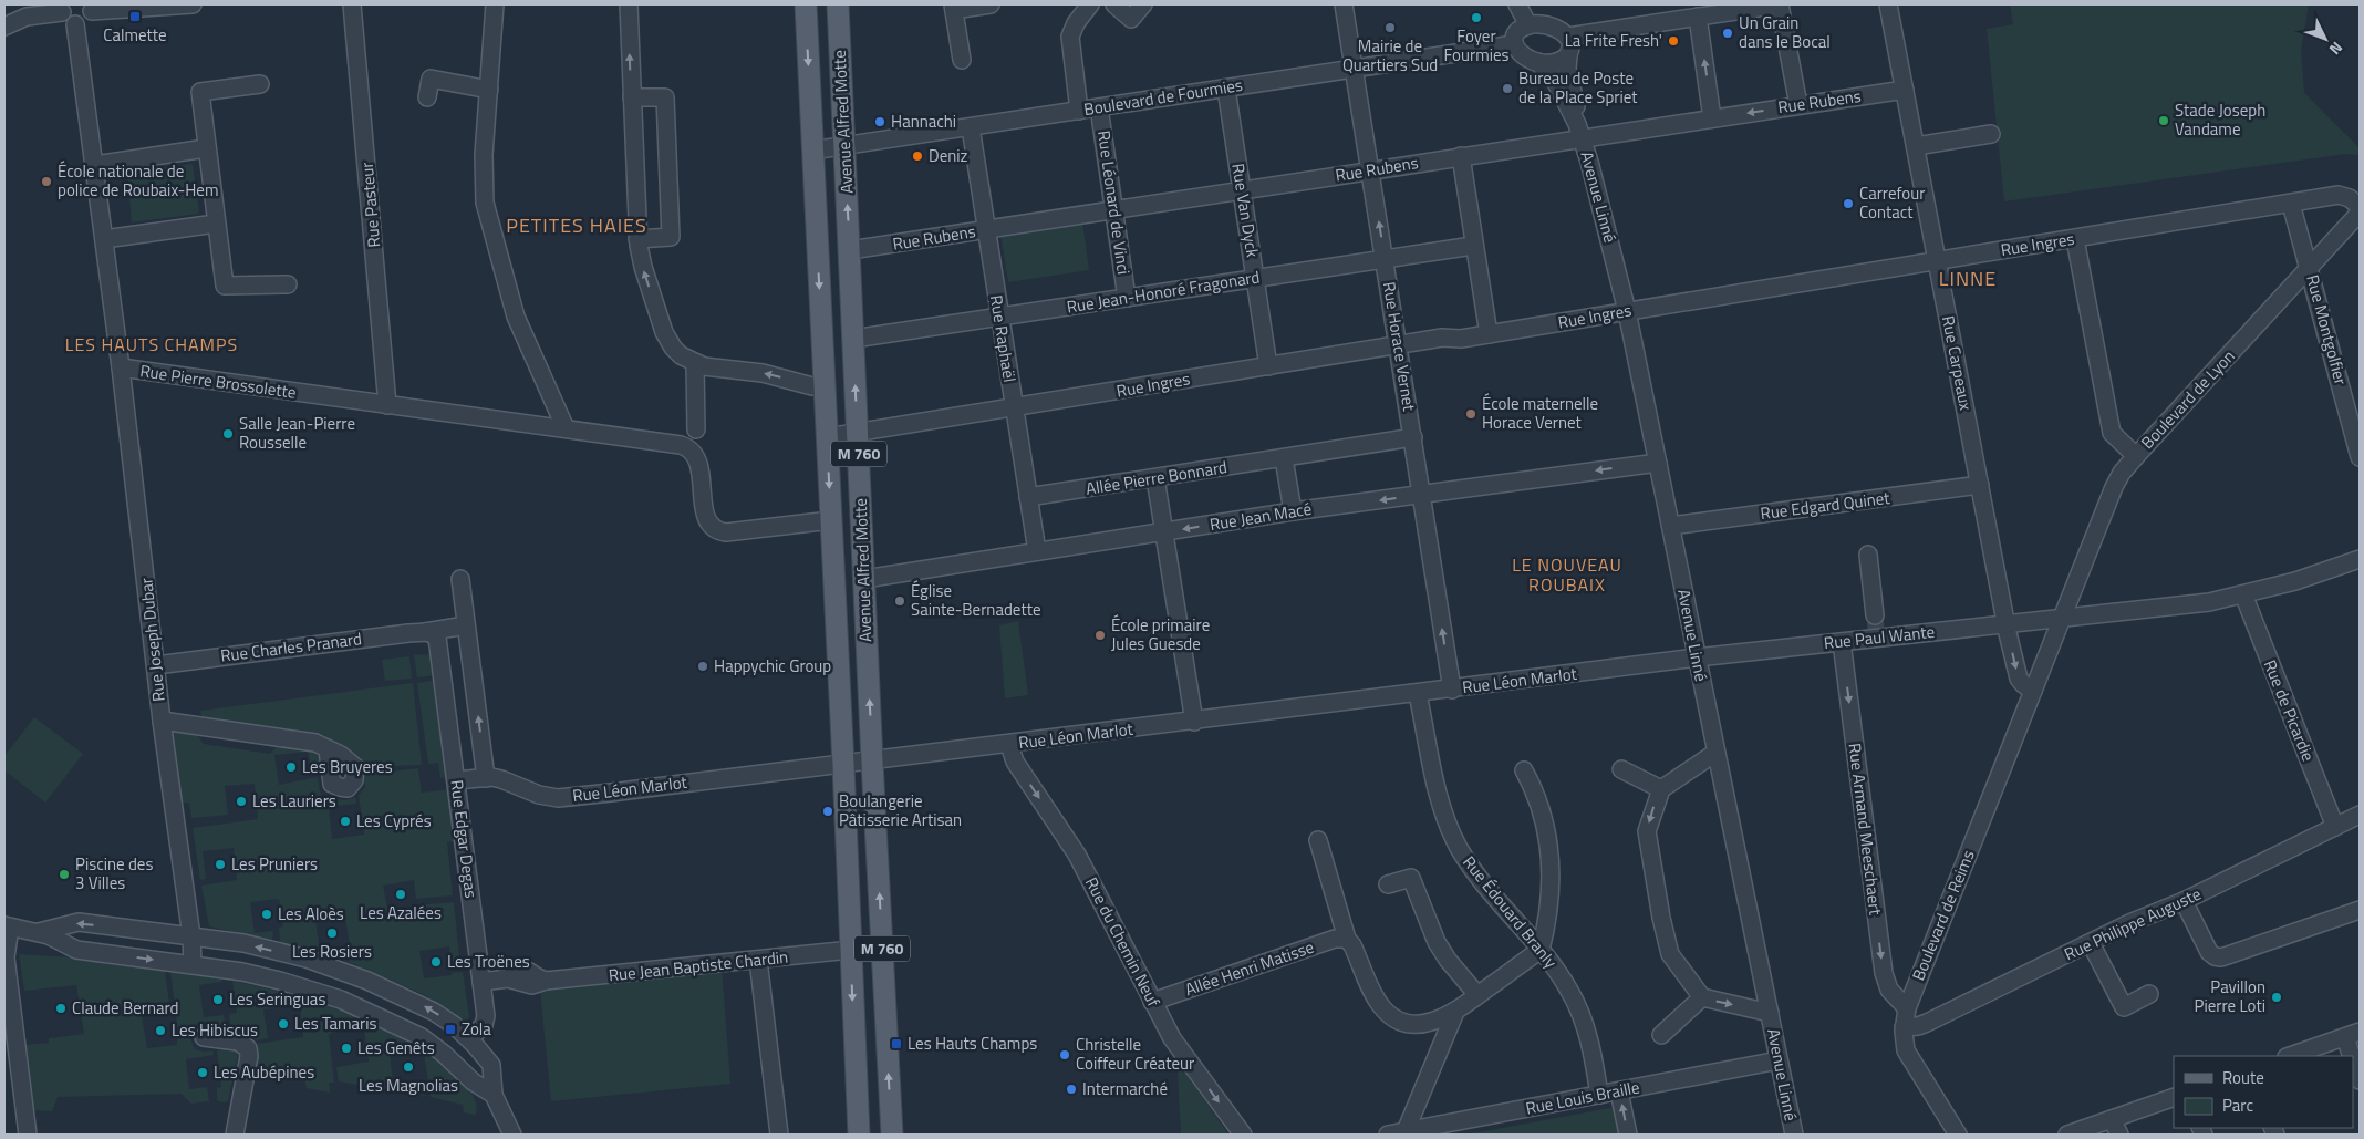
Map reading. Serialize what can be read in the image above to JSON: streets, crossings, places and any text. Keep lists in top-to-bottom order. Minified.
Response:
{"streets":{"main road":["Avenue Alfred Motte","M 760"],"street":["Boulevard de Fourmies","Rue Rubens","Avenue Linné","Rue Léonard de Vinci","Rue Pasteur","Rue Van Dyck","Rue Ingres","Rue Jean-Honoré Fragonard","Rue Montgolfier","Rue Raphaël","Rue Horace Vernet","Rue Carpeaux","Rue Pierre Brossolette","Boulevard de Lyon","Allée Pierre Bonnard","Rue Edgard Quinet","Rue Jean Macé","Rue Paul Wante","Rue Joseph Dubar","Rue Charles Pranard","Rue Léon Marlot","Rue de Picardie","Rue Armand Meeschaert","Rue Edgar Degas","Rue Édouard Branly","Boulevard de Reims","Rue Philippe Auguste","Rue du Chemin Neuf","Rue Jean Baptiste Chardin","Allée Henri Matisse","Rue Louis Braille"]},"crossings":[["Boulevard de Fourmies","Avenue Alfred Motte"],["Boulevard de Fourmies","Avenue Linné"],["Boulevard de Fourmies","Rue Léonard de Vinci"],["Boulevard de Fourmies","Rue Van Dyck"],["Boulevard de Fourmies","Rue Raphaël"],["Boulevard de Fourmies","Rue Horace Vernet"],["Rue Rubens","Avenue Alfred Motte"],["Rue Rubens","Avenue Linné"],["Rue Rubens","Rue Léonard de Vinci"],["Rue Rubens","Rue Van Dyck"],["Rue Rubens","Rue Raphaël"],["Rue Rubens","Rue Horace Vernet"],["Rue Rubens","Rue Carpeaux"],["Avenue Alfred Motte","Rue Ingres"],["Avenue Alfred Motte","Rue Jean-Honoré Fragonard"],["Avenue Alfred Motte","Rue Jean Macé"],["Avenue Alfred Motte","Rue Léon Marlot"],["Avenue Alfred Motte","Rue Jean Baptiste Chardin"],["Avenue Linné","Rue Ingres"],["Avenue Linné","Rue Edgard Quinet"],["Avenue Linné","Rue Jean Macé"],["Avenue Linné","Rue Paul Wante"],["Avenue Linné","Rue Léon Marlot"],["Avenue Linné","Rue Louis Braille"],["Rue Léonard de Vinci","Rue Jean-Honoré Fragonard"],["Rue Pasteur","Rue Pierre Brossolette"],["Rue Van Dyck","Rue Ingres"],["Rue Van Dyck","Rue Jean-Honoré Fragonard"],["Rue Ingres","Rue Montgolfier"],["Rue Ingres","Rue Raphaël"],["Rue Ingres","Rue Horace Vernet"],["Rue Ingres","Rue Carpeaux"],["Rue Jean-Honoré Fragonard","Rue Raphaël"],["Rue Jean-Honoré Fragonard","Rue Horace Vernet"],["Rue Montgolfier","Boulevard de Lyon"],["Rue Raphaël","Allée Pierre Bonnard"],["Rue Raphaël","Rue Jean Macé"],["Rue Horace Vernet","Allée Pierre Bonnard"],["Rue Horace Vernet","Rue Jean Macé"],["Rue Horace Vernet","Rue Léon Marlot"],["Rue Carpeaux","Rue Edgard Quinet"],["Rue Carpeaux","Rue Paul Wante"],["Rue Pierre Brossolette","Rue Joseph Dubar"],["Boulevard de Lyon","Rue Paul Wante"],["Boulevard de Lyon","Boulevard de Reims"],["Rue Paul Wante","Rue Léon Marlot"],["Rue Paul Wante","Rue de Picardie"],["Rue Paul Wante","Rue Armand Meeschaert"],["Rue Paul Wante","Boulevard de Reims"],["Rue Joseph Dubar","Rue Charles Pranard"],["Rue Charles Pranard","Rue Edgar Degas"],["Rue Léon Marlot","Rue Edgar Degas"],["Rue Léon Marlot","Rue Édouard Branly"],["Rue Léon Marlot","Rue du Chemin Neuf"],["Rue de Picardie","Rue Philippe Auguste"],["Rue Armand Meeschaert","Boulevard de Reims"],["Rue Edgar Degas","Rue Jean Baptiste Chardin"],["Rue Édouard Branly","Rue Louis Braille"],["Boulevard de Reims","Rue Philippe Auguste"],["Rue du Chemin Neuf","Allée Henri Matisse"]],"one_way":["Rue Jean Macé","Rue Armand Meeschaert","Rue du Chemin Neuf"],"districts":["PETITES HAIES","LINNE","LES HAUTS CHAMPS","LE NOUVEAU ROUBAIX"],"places":{"transit":["Calmette","Zola","Les Hauts Champs"],"other":["Foyer Fourmies","Mairie de Quartiers Sud","Un Grain dans le Bocal","La Frite Fresh'","Bureau de Poste de la Place Spriet","Stade Joseph Vandame","Hannachi","Deniz","École nationale de police de Roubaix-Hem","Carrefour Contact","École maternelle Horace Vernet","Salle Jean-Pierre Rousselle","Église Sainte-Bernadette","École primaire Jules Guesde","Happychic Group","Les Bruyeres","Les Lauriers","Boulangerie Pâtisserie Artisan","Les Cyprés","Les Pruniers","Piscine des 3 Villes","Les Azalées","Les Aloès","Les Rosiers","Les Troënes","Pavillon Pierre Loti","Les Seringuas","Claude Bernard","Les Tamaris","Les Hibiscus","Les Genêts","Christelle Coiffeur Créateur","Les Magnolias","Les Aubépines","Intermarché"]},"legend":["Route","Parc"],"north":"bottom right"}
